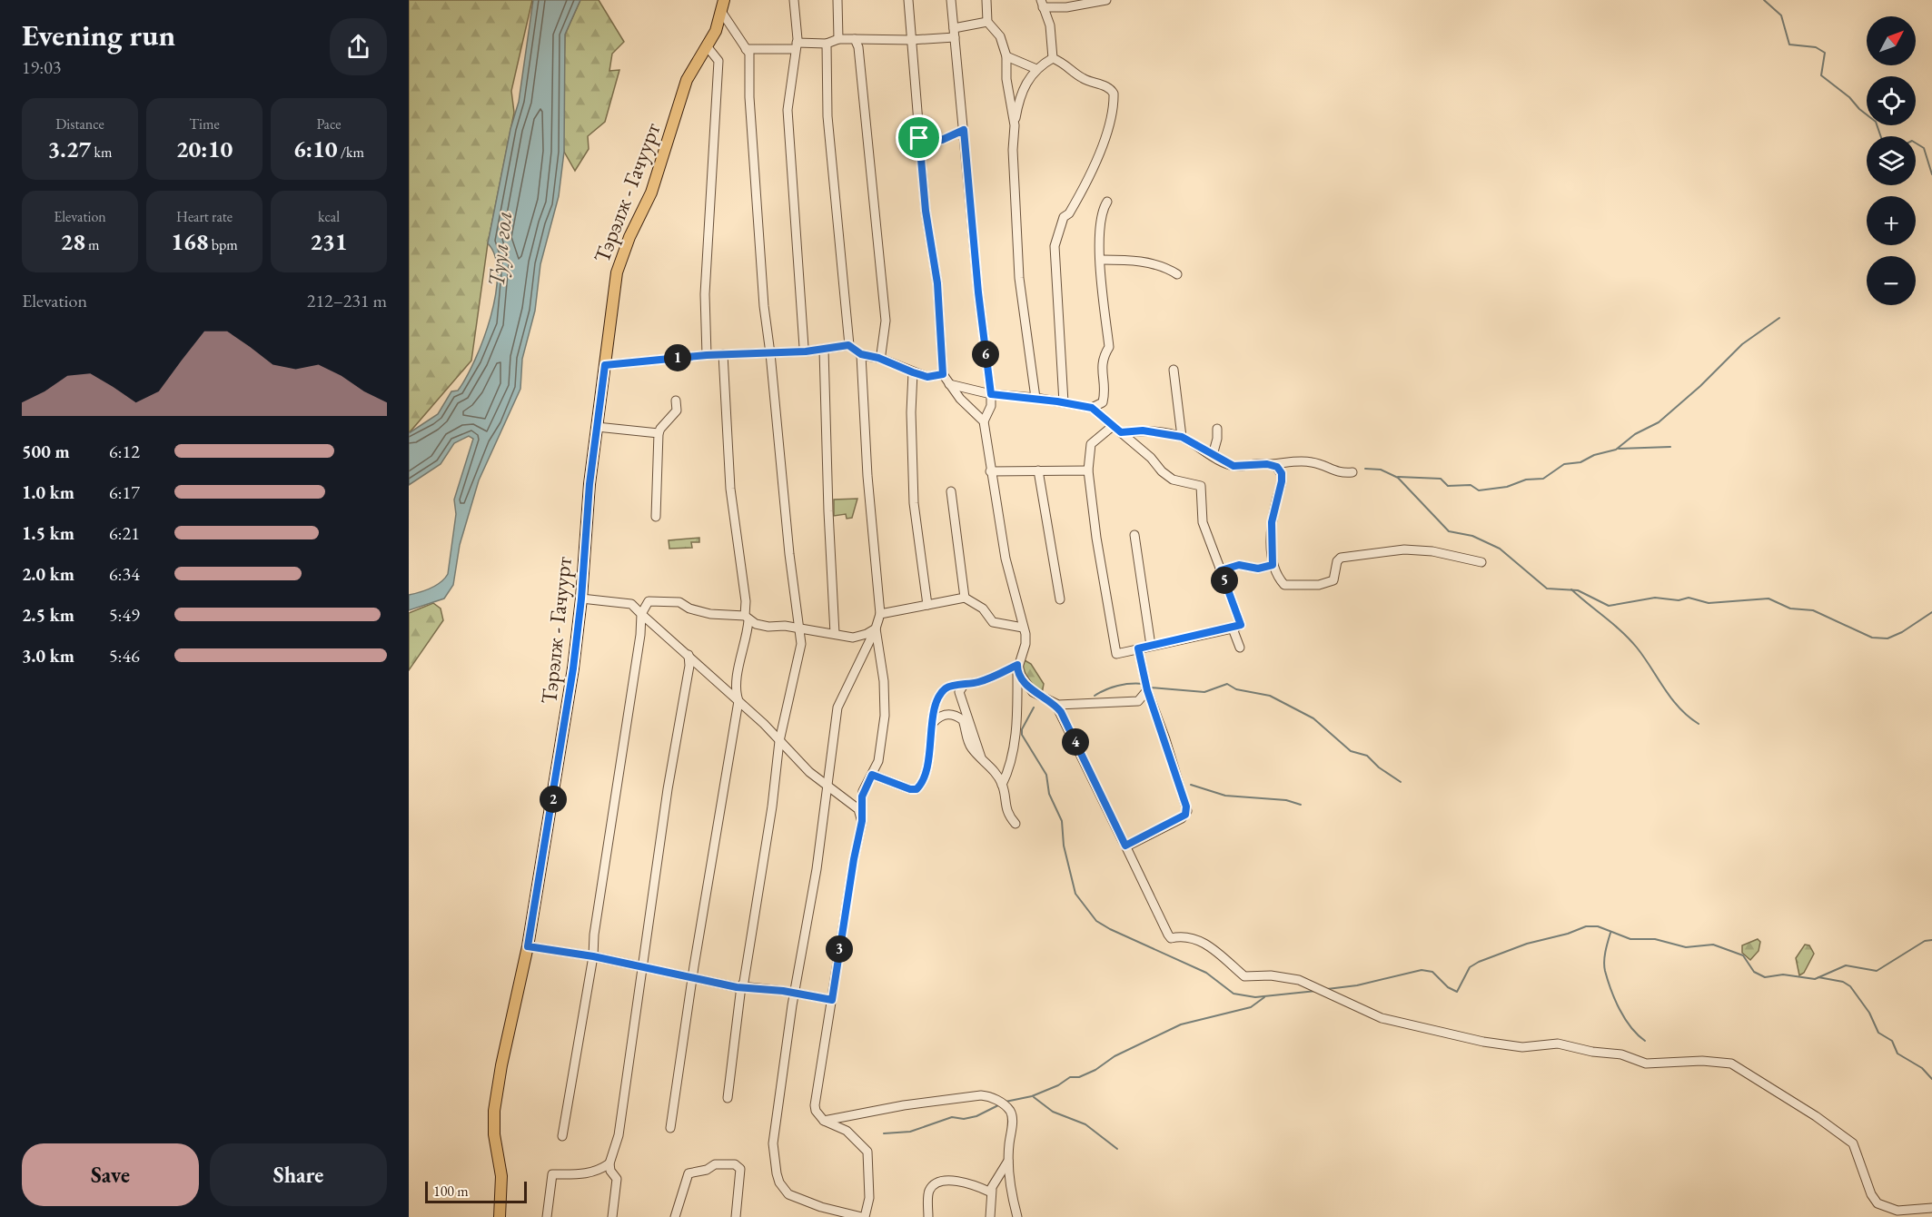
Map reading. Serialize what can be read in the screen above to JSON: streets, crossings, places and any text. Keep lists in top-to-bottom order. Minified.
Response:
{"streets":{"main road":["Тэрэлж - Гачуурт"]},"water":["Туул гол"],"scale_bar":"100 m","north":"top right","page":{"heading":["Evening run","19:03"],"map_buttons":["+","−"],"stats":[["Distance","3.27 km"],["Time","20:10"],["Pace","6:10 /km"],["Elevation","28 m"],["Heart rate","168 bpm"],["kcal","231"]],"chart":["Elevation","212–231 m"],"pins":["6","1","5","4","2","3"],"list":[{"name":"500 m","note":"6:12"},{"name":"1.0 km","note":"6:17"},{"name":"1.5 km","note":"6:21"},{"name":"2.0 km","note":"6:34"},{"name":"2.5 km","note":"5:49"},{"name":"3.0 km","note":"5:46"}],"buttons":["Save","Share"],"scale":"100 m"}}
